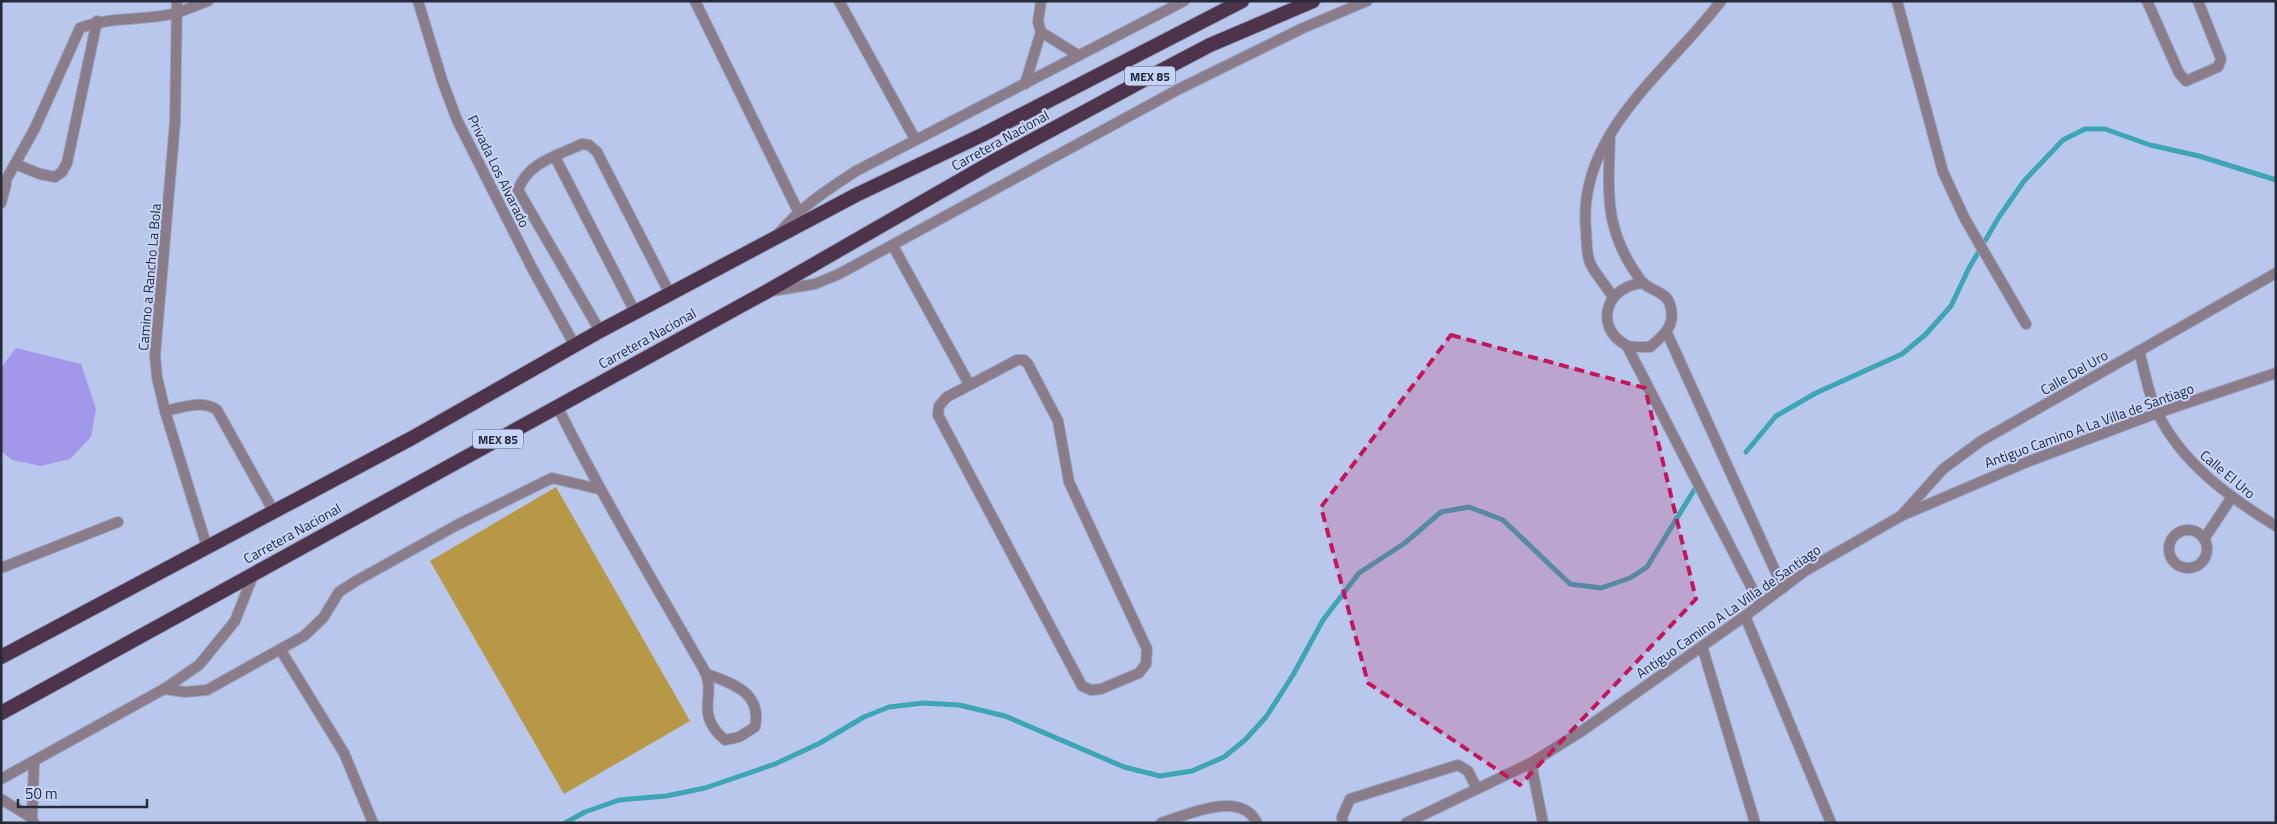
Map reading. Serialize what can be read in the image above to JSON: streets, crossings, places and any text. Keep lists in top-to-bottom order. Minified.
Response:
{"streets":{"highway":["MEX 85","Carretera Nacional"],"street":["Privada Los Alvarado","Camino a Rancho La Bola","Calle Del Uro","Antiguo Camino A La Villa de Santiago","Calle El Uro"]},"crossings":[["MEX 85","Carretera Nacional"],["Carretera Nacional","Privada Los Alvarado"],["Carretera Nacional","Camino a Rancho La Bola"],["Calle Del Uro","Antiguo Camino A La Villa de Santiago"],["Calle Del Uro","Calle El Uro"],["Antiguo Camino A La Villa de Santiago","Calle El Uro"]],"scale_bar":"50 m"}
